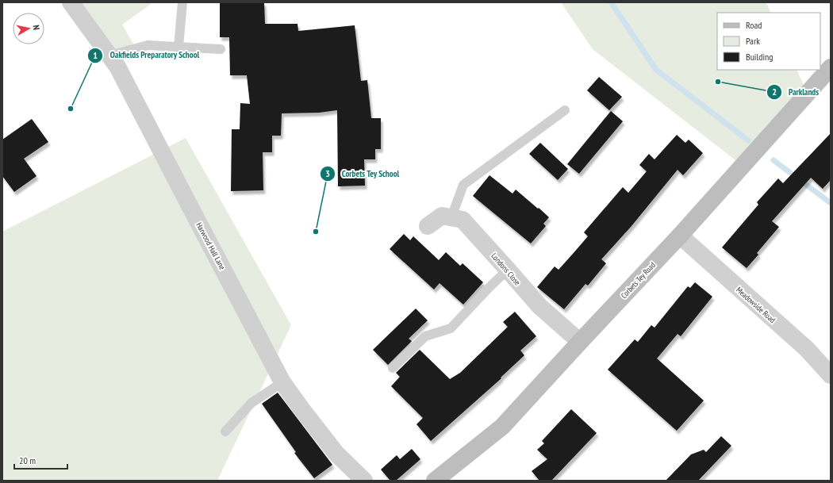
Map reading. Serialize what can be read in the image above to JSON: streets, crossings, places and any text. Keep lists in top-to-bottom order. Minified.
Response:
{"streets":{"main road":["Corbets Tey Road"],"street":["Harwood Hall Lane","Londons Close","Meadowside Road"]},"crossings":[["Londons Close","Corbets Tey Road"],["Corbets Tey Road","Meadowside Road"]],"places":["Parklands","Oakfields Preparatory School","Corbets Tey School"],"legend":["Road","Park","Building"],"scale_bar":"20 m","north":"right"}
